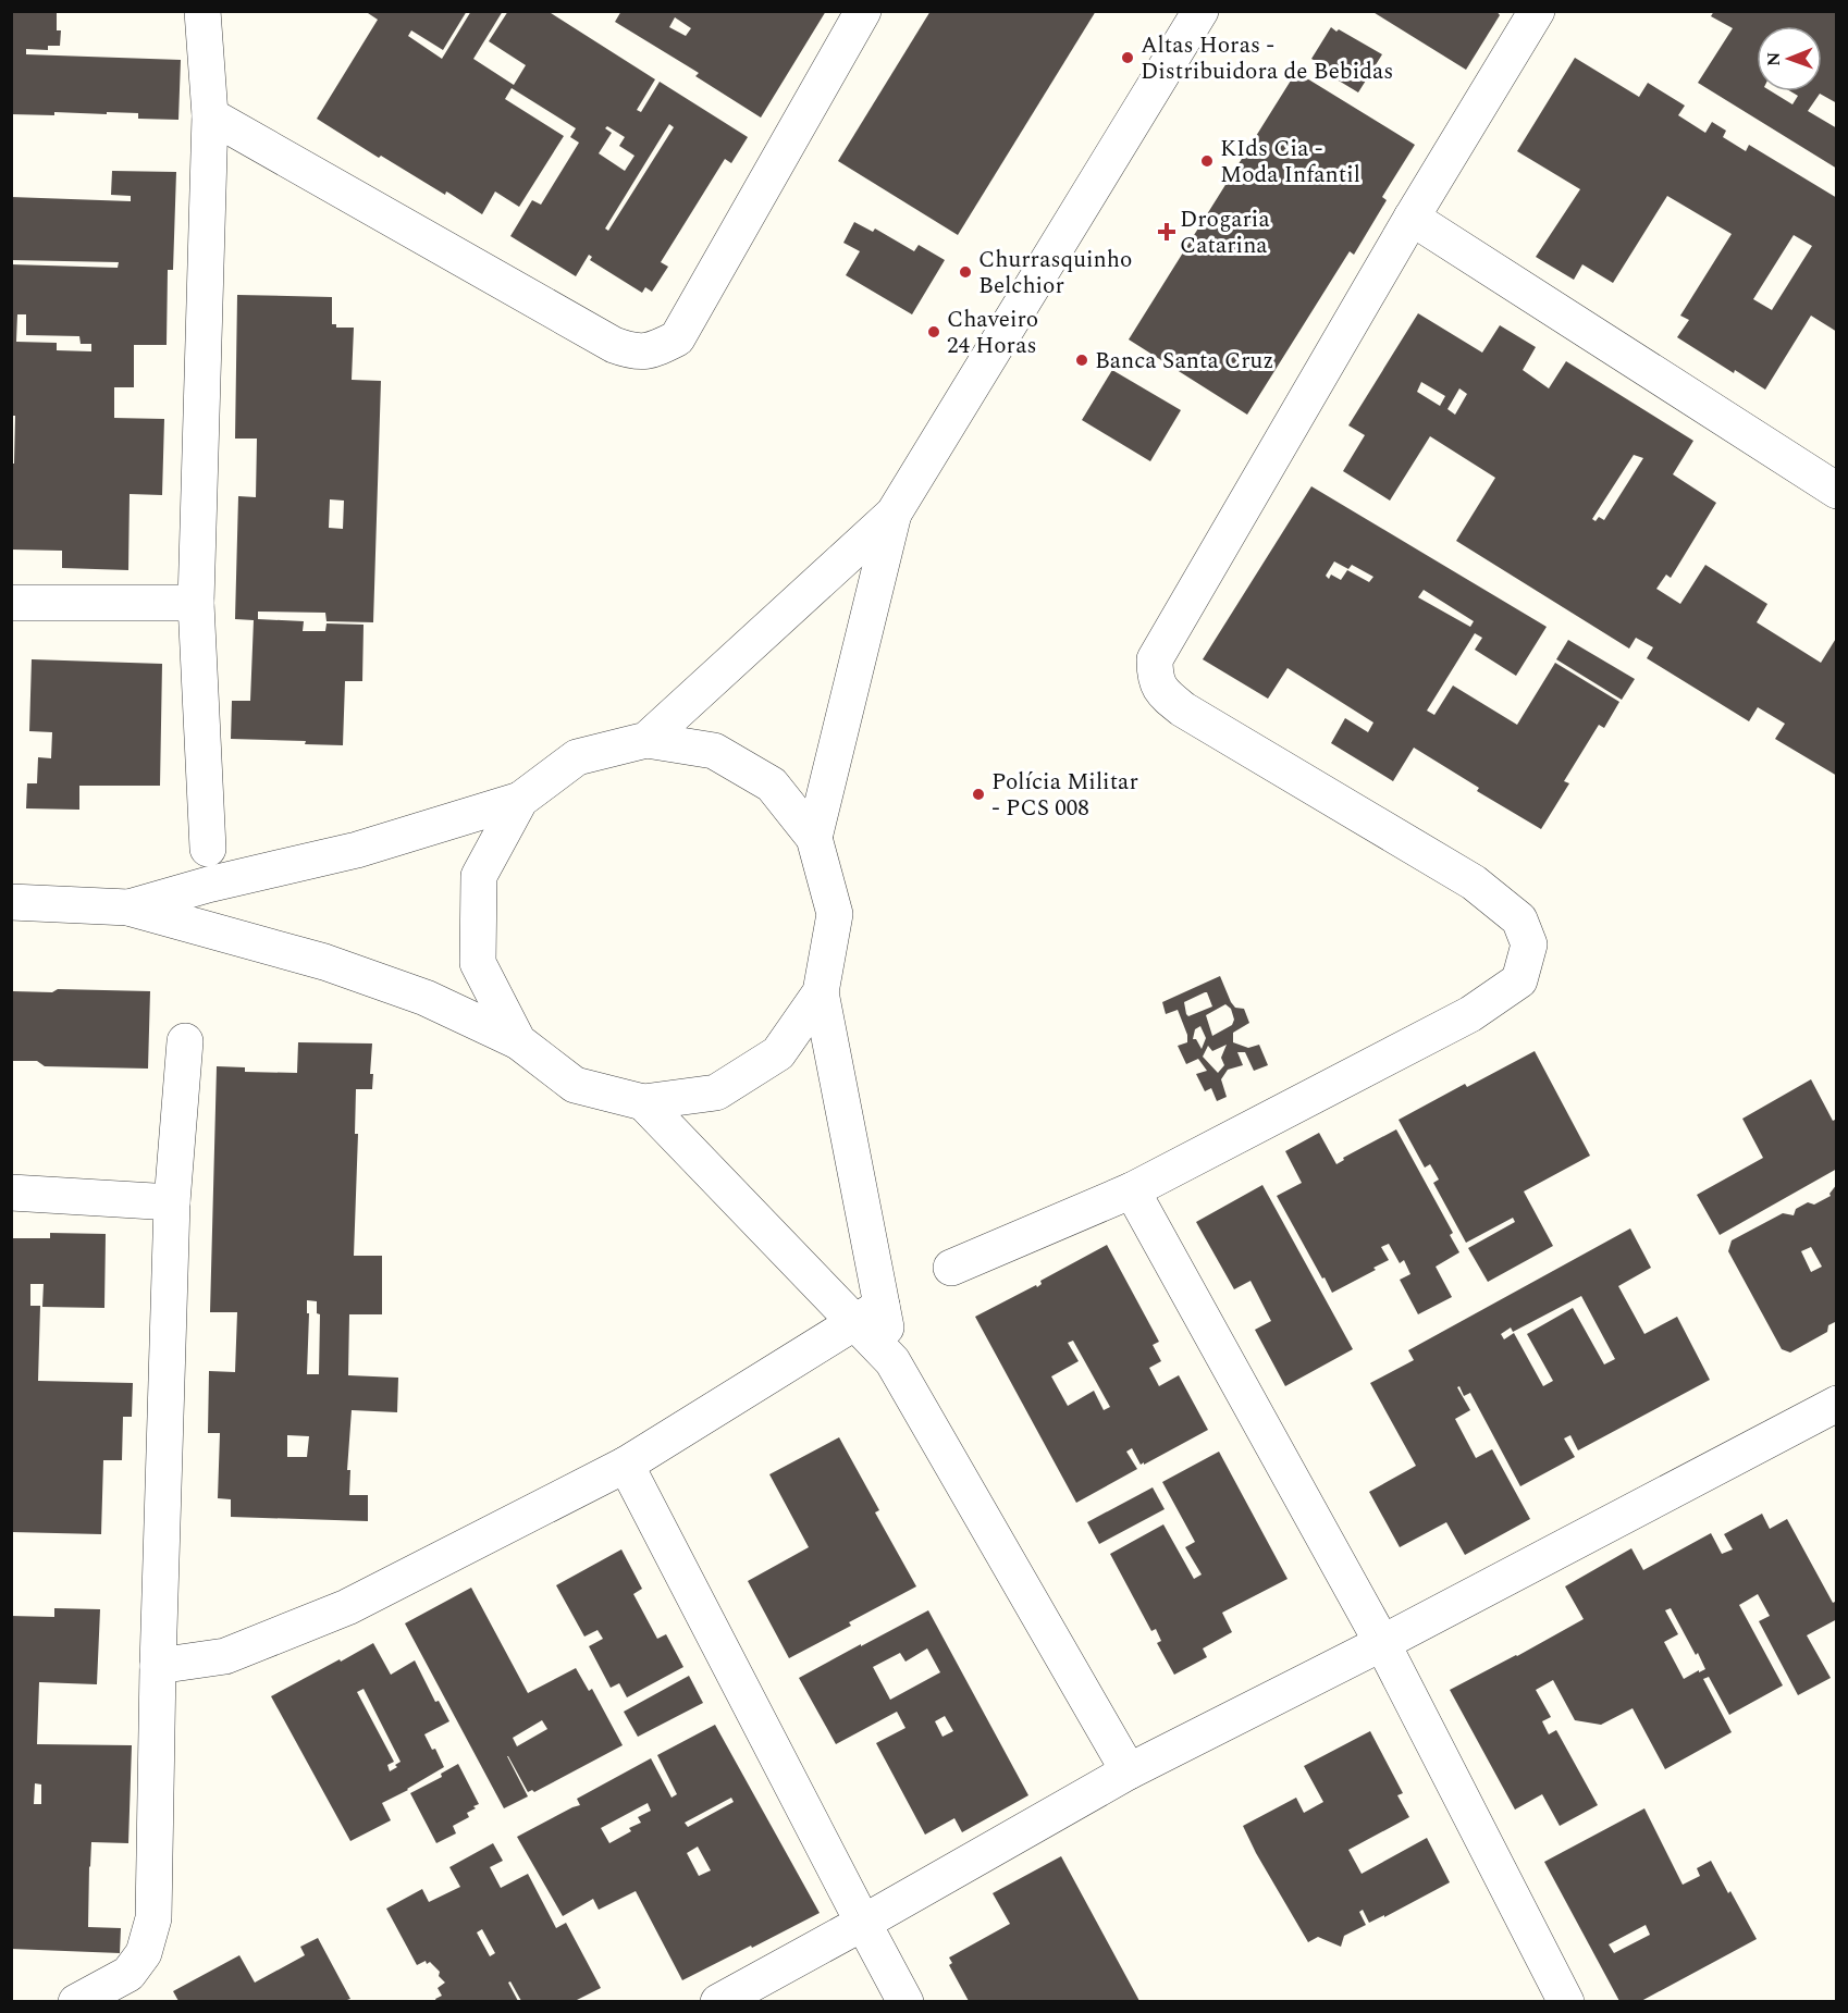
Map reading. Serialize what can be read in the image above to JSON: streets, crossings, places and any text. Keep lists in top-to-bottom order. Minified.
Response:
{"places":{"other":["Altas Horas - Distribuidora de Bebidas","KIds Cia - Moda Infantil","Churrasquinho Belchior","Chaveiro 24 Horas","Banca Santa Cruz","Polícia Militar - PCS 008"],"health":["Drogaria Catarina"]},"north":"left"}
